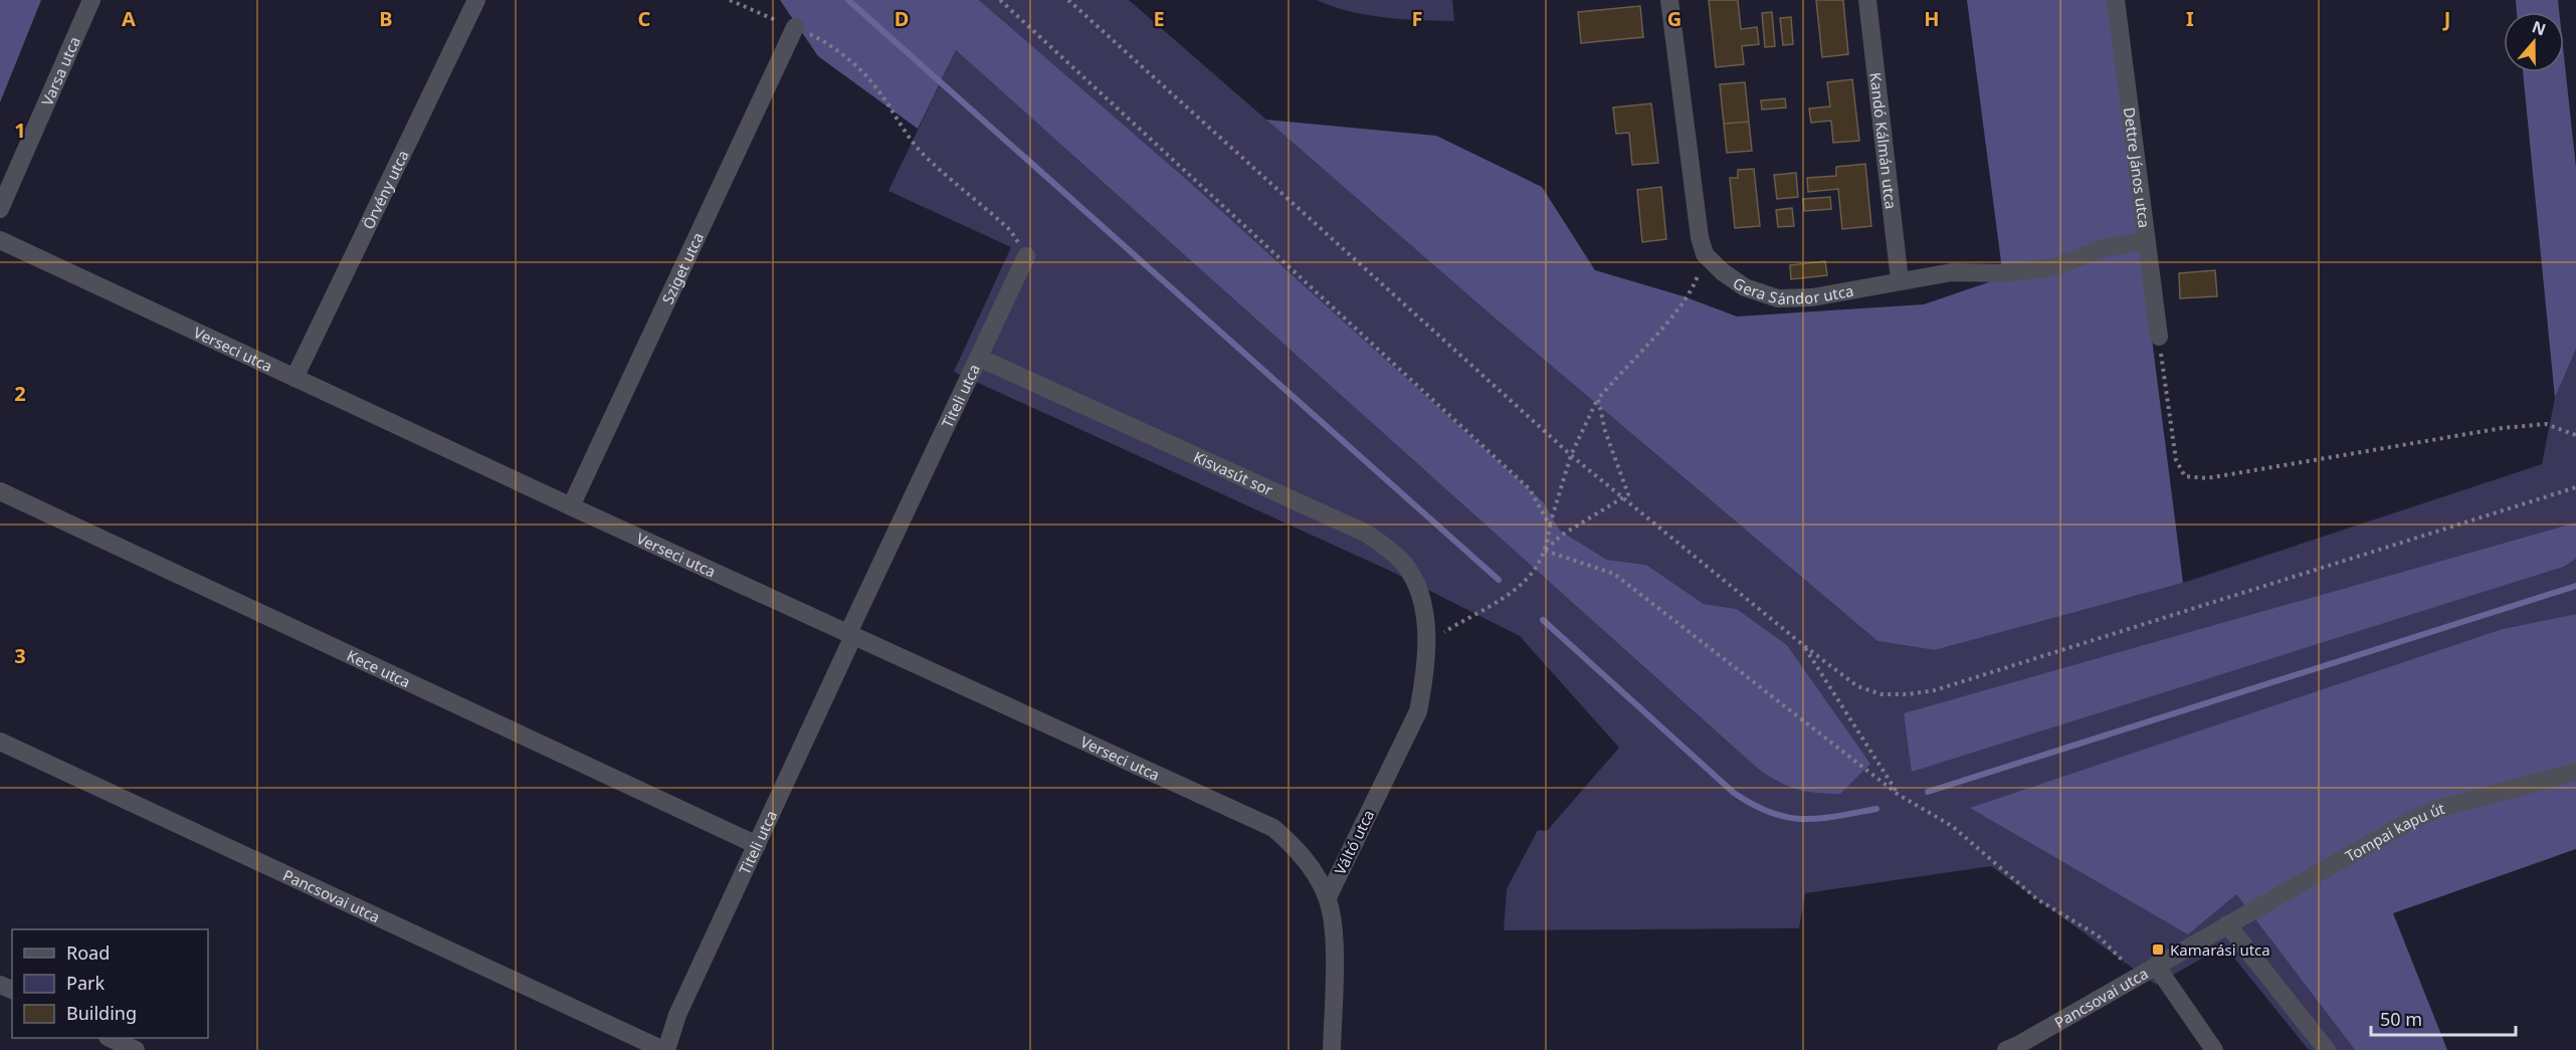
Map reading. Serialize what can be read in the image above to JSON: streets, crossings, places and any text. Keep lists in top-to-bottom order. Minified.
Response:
{"streets":{"street":["Varsa utca","Kandó Kálmán utca","Dettre János utca","Örvény utca","Sziget utca","Gera Sándor utca","Verseci utca","Titeli utca","Kisvasút sor","Kece utca","Tompai kapu út","Váltó utca","Pancsovai utca"]},"crossings":[["Kandó Kálmán utca","Gera Sándor utca"],["Dettre János utca","Gera Sándor utca"],["Örvény utca","Verseci utca"],["Sziget utca","Verseci utca"],["Verseci utca","Titeli utca"],["Verseci utca","Váltó utca"],["Titeli utca","Kisvasút sor"],["Titeli utca","Kece utca"],["Titeli utca","Pancsovai utca"],["Kisvasút sor","Váltó utca"],["Tompai kapu út","Pancsovai utca"]],"places":{"transit":["Kamarási utca"]},"legend":["Road","Park","Building"],"scale_bar":"50 m","north":"top","grid":{"columns":["A","B","C","D","E","F","G","H","I","J"],"rows":["1","2","3"]}}
